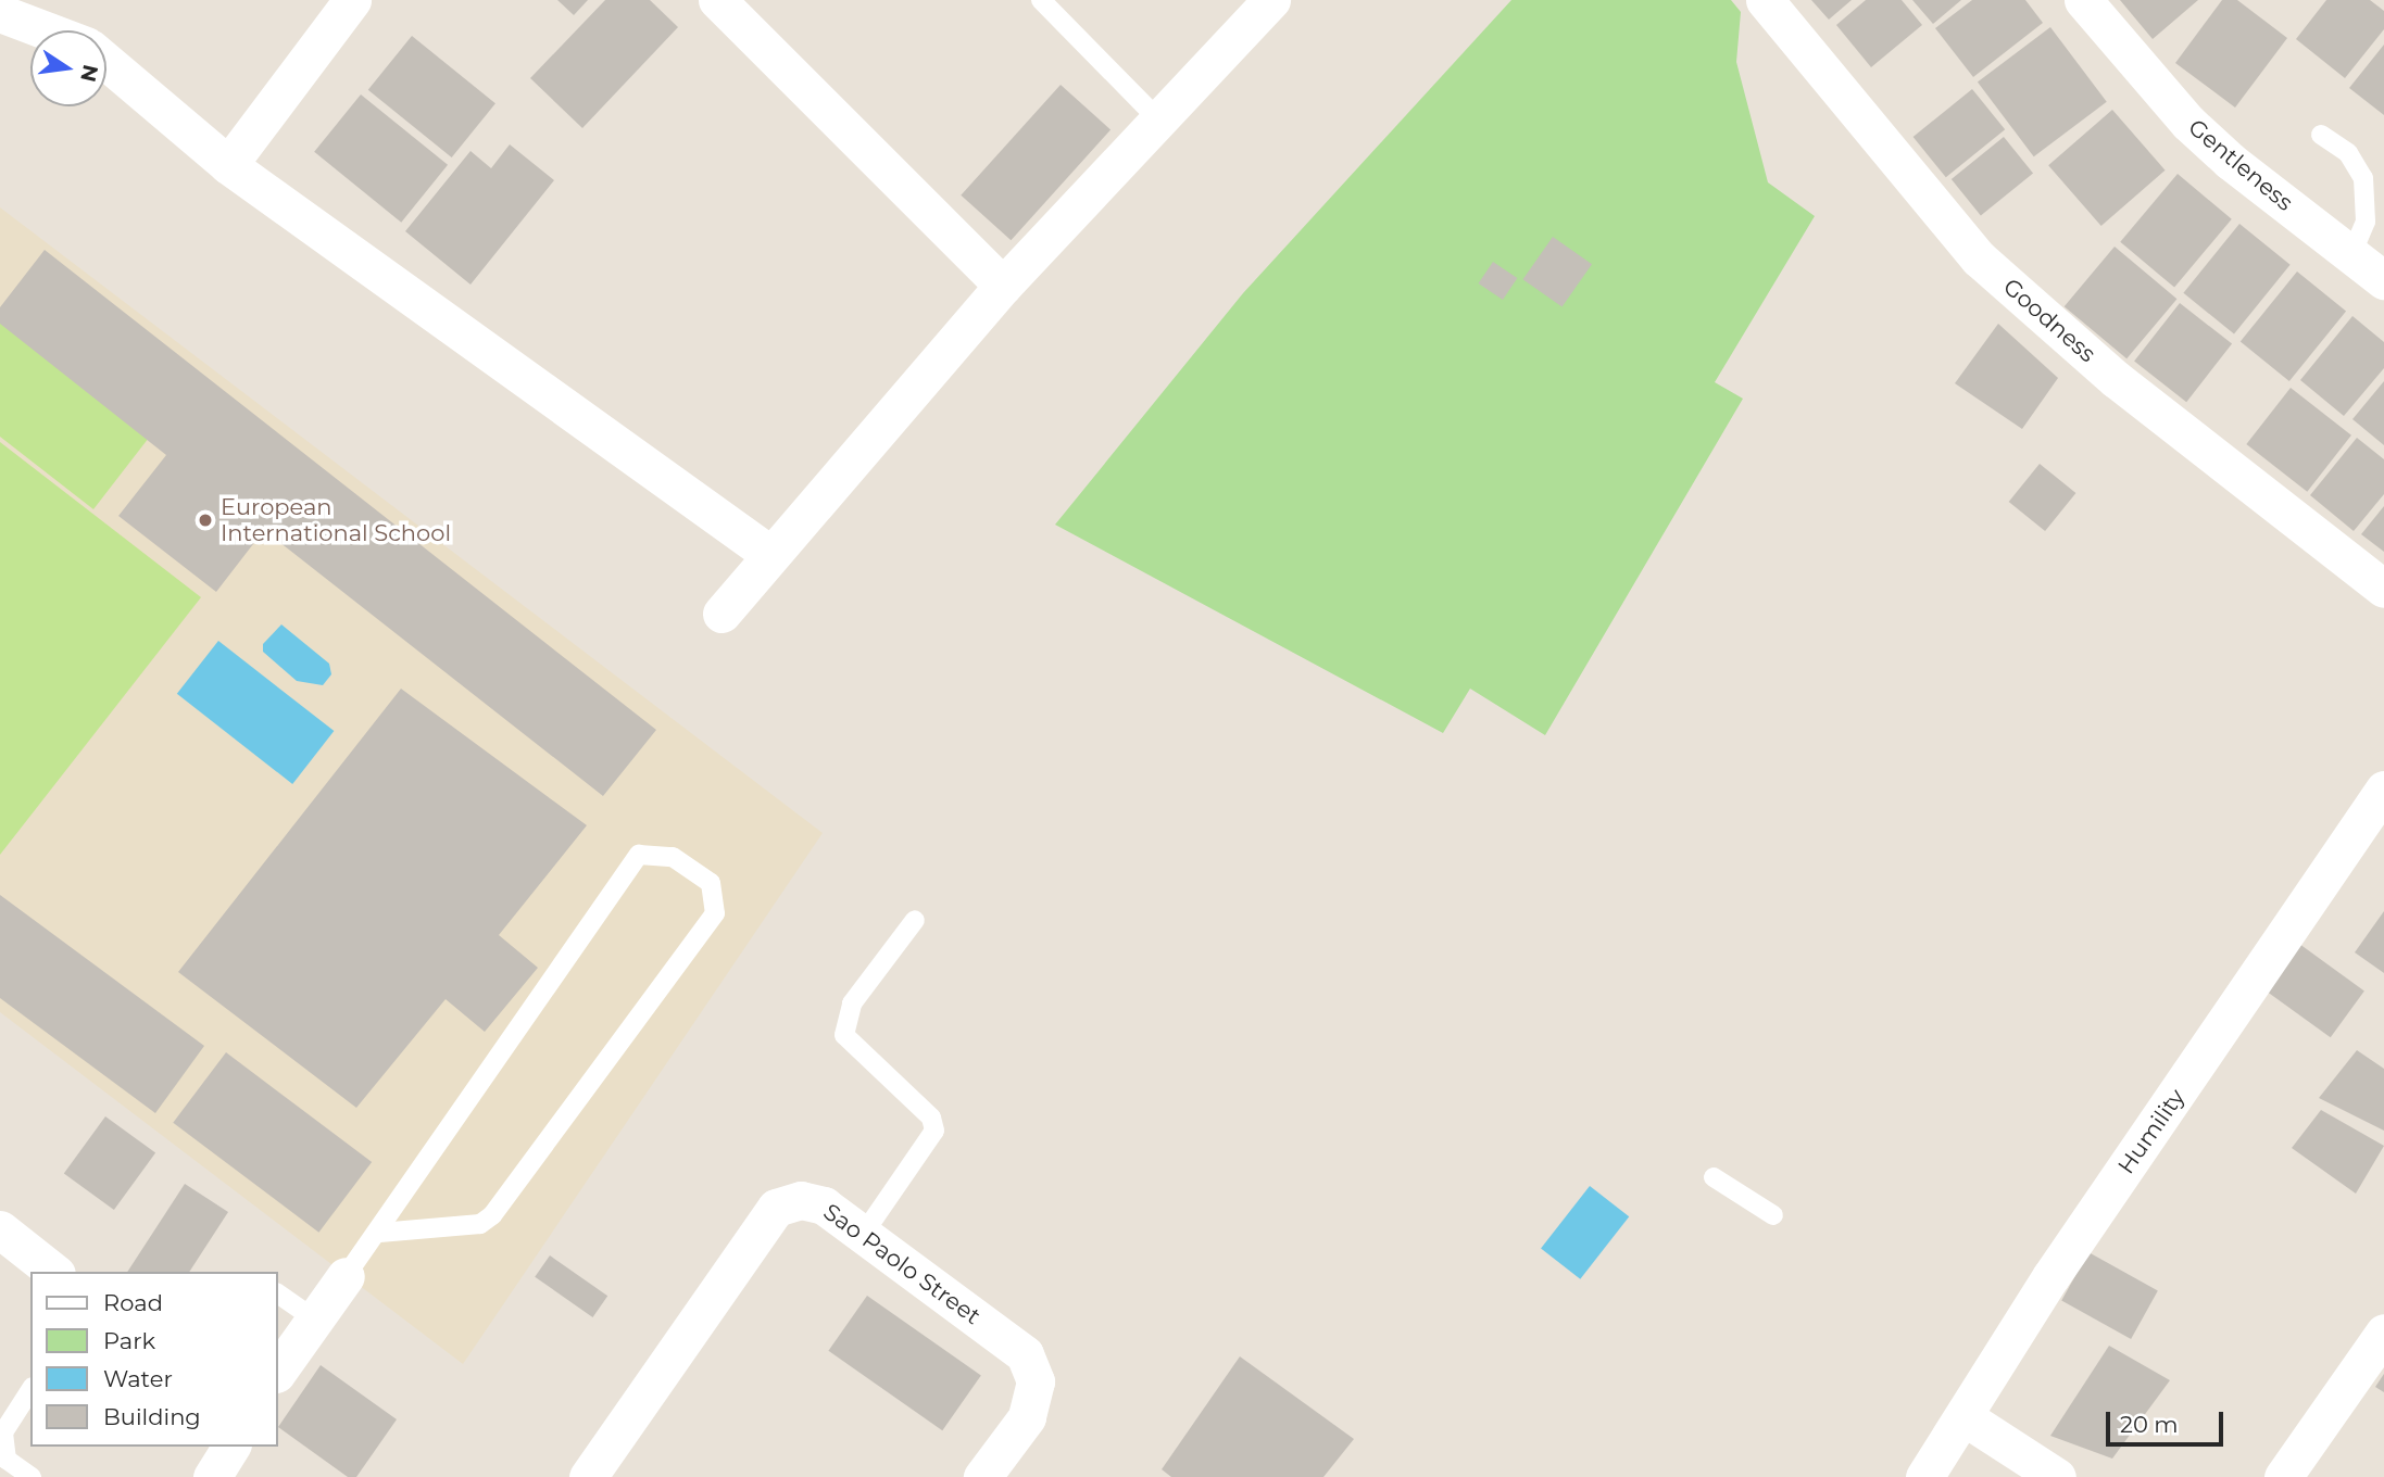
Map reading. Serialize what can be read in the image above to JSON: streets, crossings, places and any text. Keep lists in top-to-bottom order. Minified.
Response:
{"streets":{"street":["Gentleness","Goodness","Humility","Sao Paolo Street"]},"places":["European International School"],"legend":["Road","Park","Water","Building"],"scale_bar":"20 m","north":"right"}
